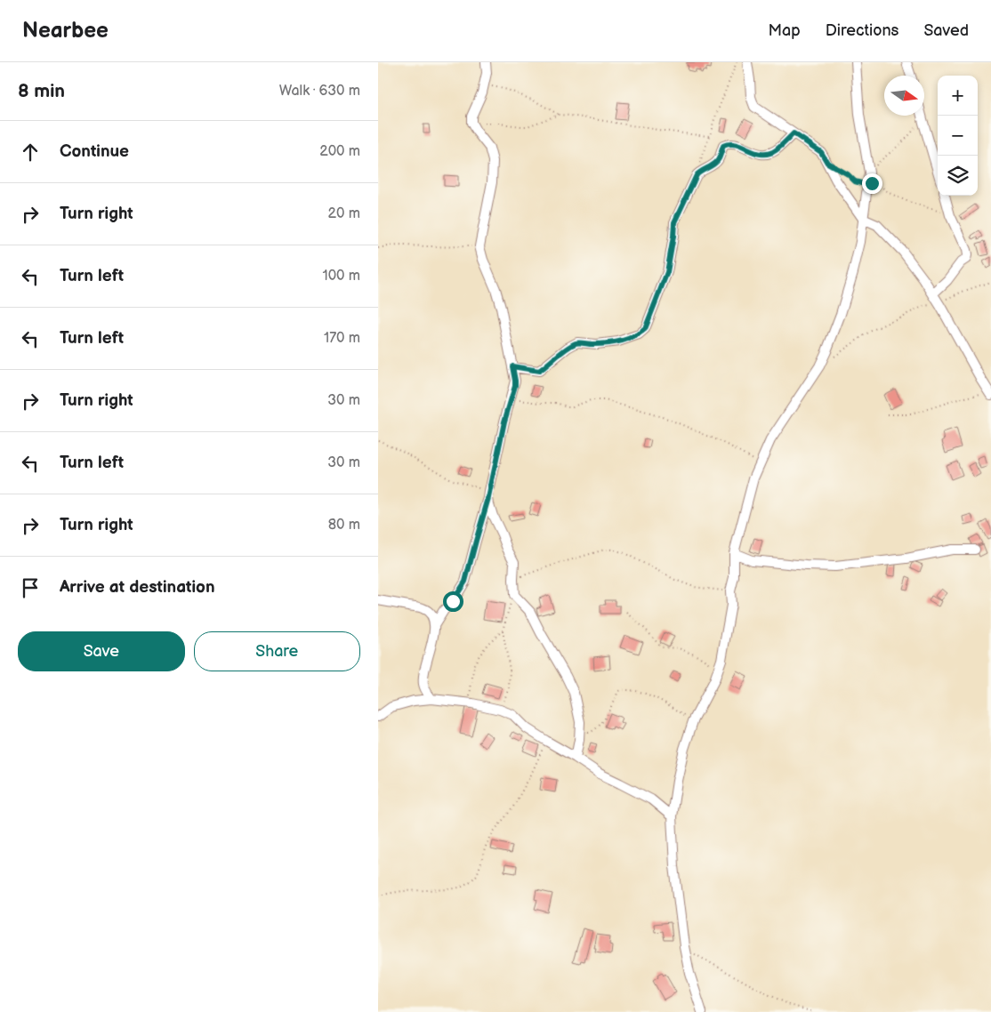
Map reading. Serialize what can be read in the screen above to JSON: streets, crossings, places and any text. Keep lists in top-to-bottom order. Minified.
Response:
{"north":"right","page":{"header":"Nearbee","nav":["Map","Directions","Saved"],"heading":["8 min","Walk · 630 m"],"map_buttons":["+","−"],"list":[["Continue","200 m"],["Turn right","20 m"],["Turn left","100 m"],["Turn left","170 m"],["Turn right","30 m"],["Turn left","30 m"],["Turn right","80 m"],"Arrive at destination"],"buttons":["Save","Share"]}}
